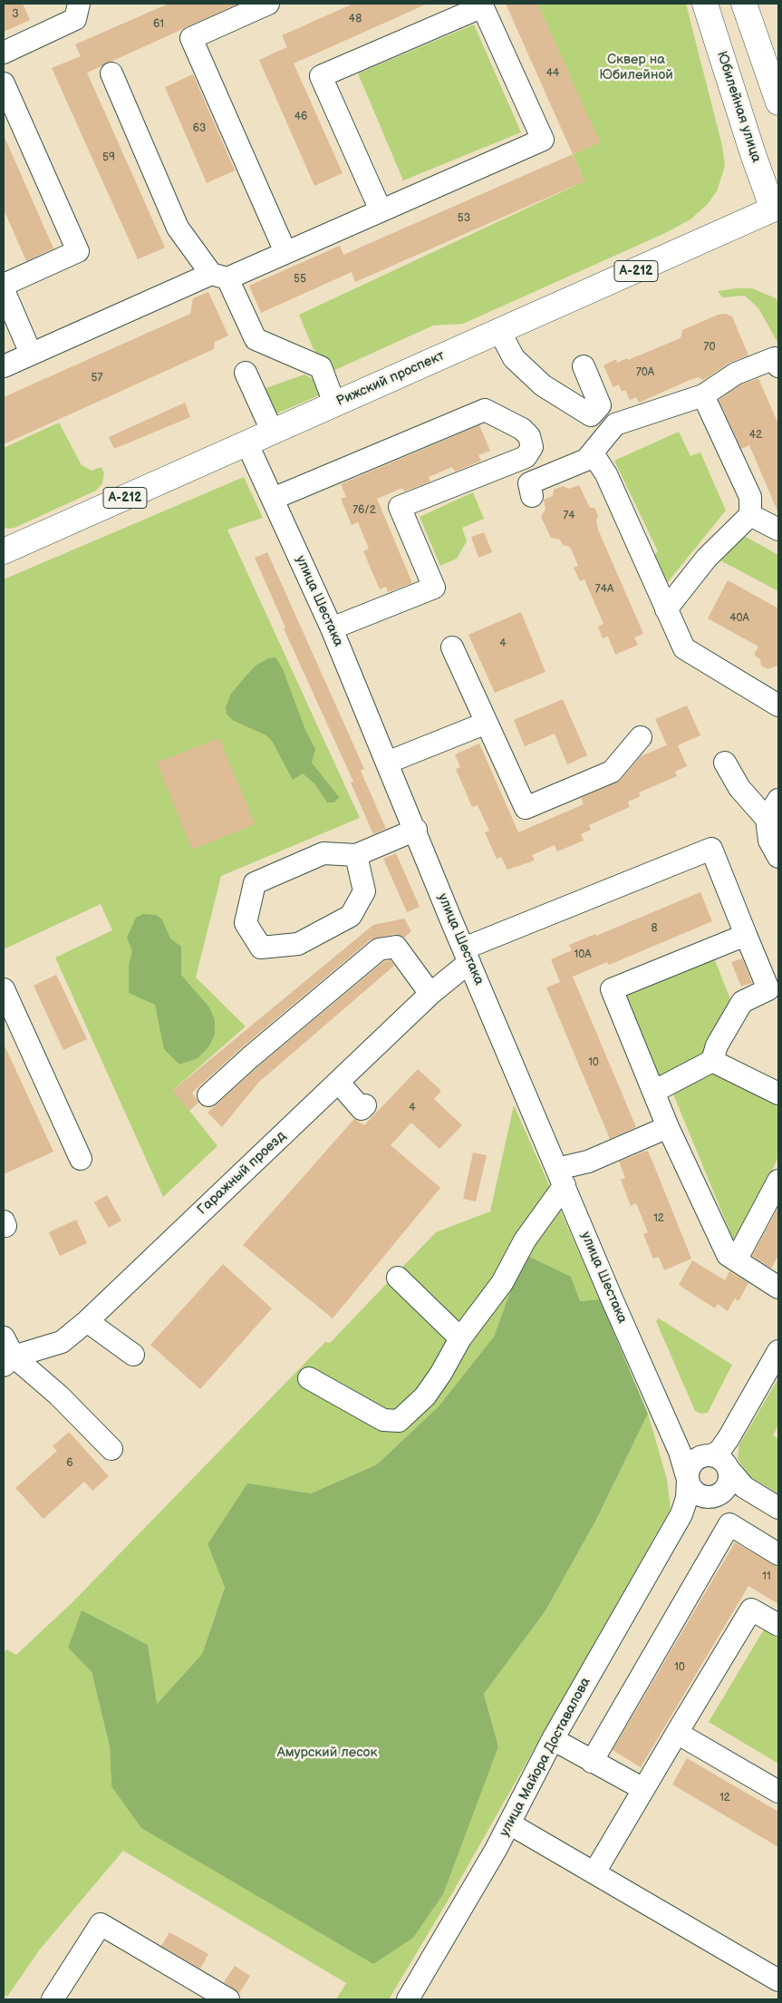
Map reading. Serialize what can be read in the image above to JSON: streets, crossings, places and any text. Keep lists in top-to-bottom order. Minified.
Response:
{"streets":{"highway":["Юбилейная улица","А-212","Рижский проспект"],"street":["улица Шестака","Гаражный проезд","улица Майора Доставалова"]},"crossings":[["Юбилейная улица","Рижский проспект"],["Рижский проспект","улица Шестака"],["улица Шестака","Гаражный проезд"],["улица Шестака","улица Майора Доставалова"]],"parks":["Сквер на Юбилейной","Амурский лесок"],"house_numbers":["3","48","61","44","46","63","59","53","55","70","70А","57","42","76/2","74","74А","40А","4","8","10А","10","4","12","6","11","10","12"]}
